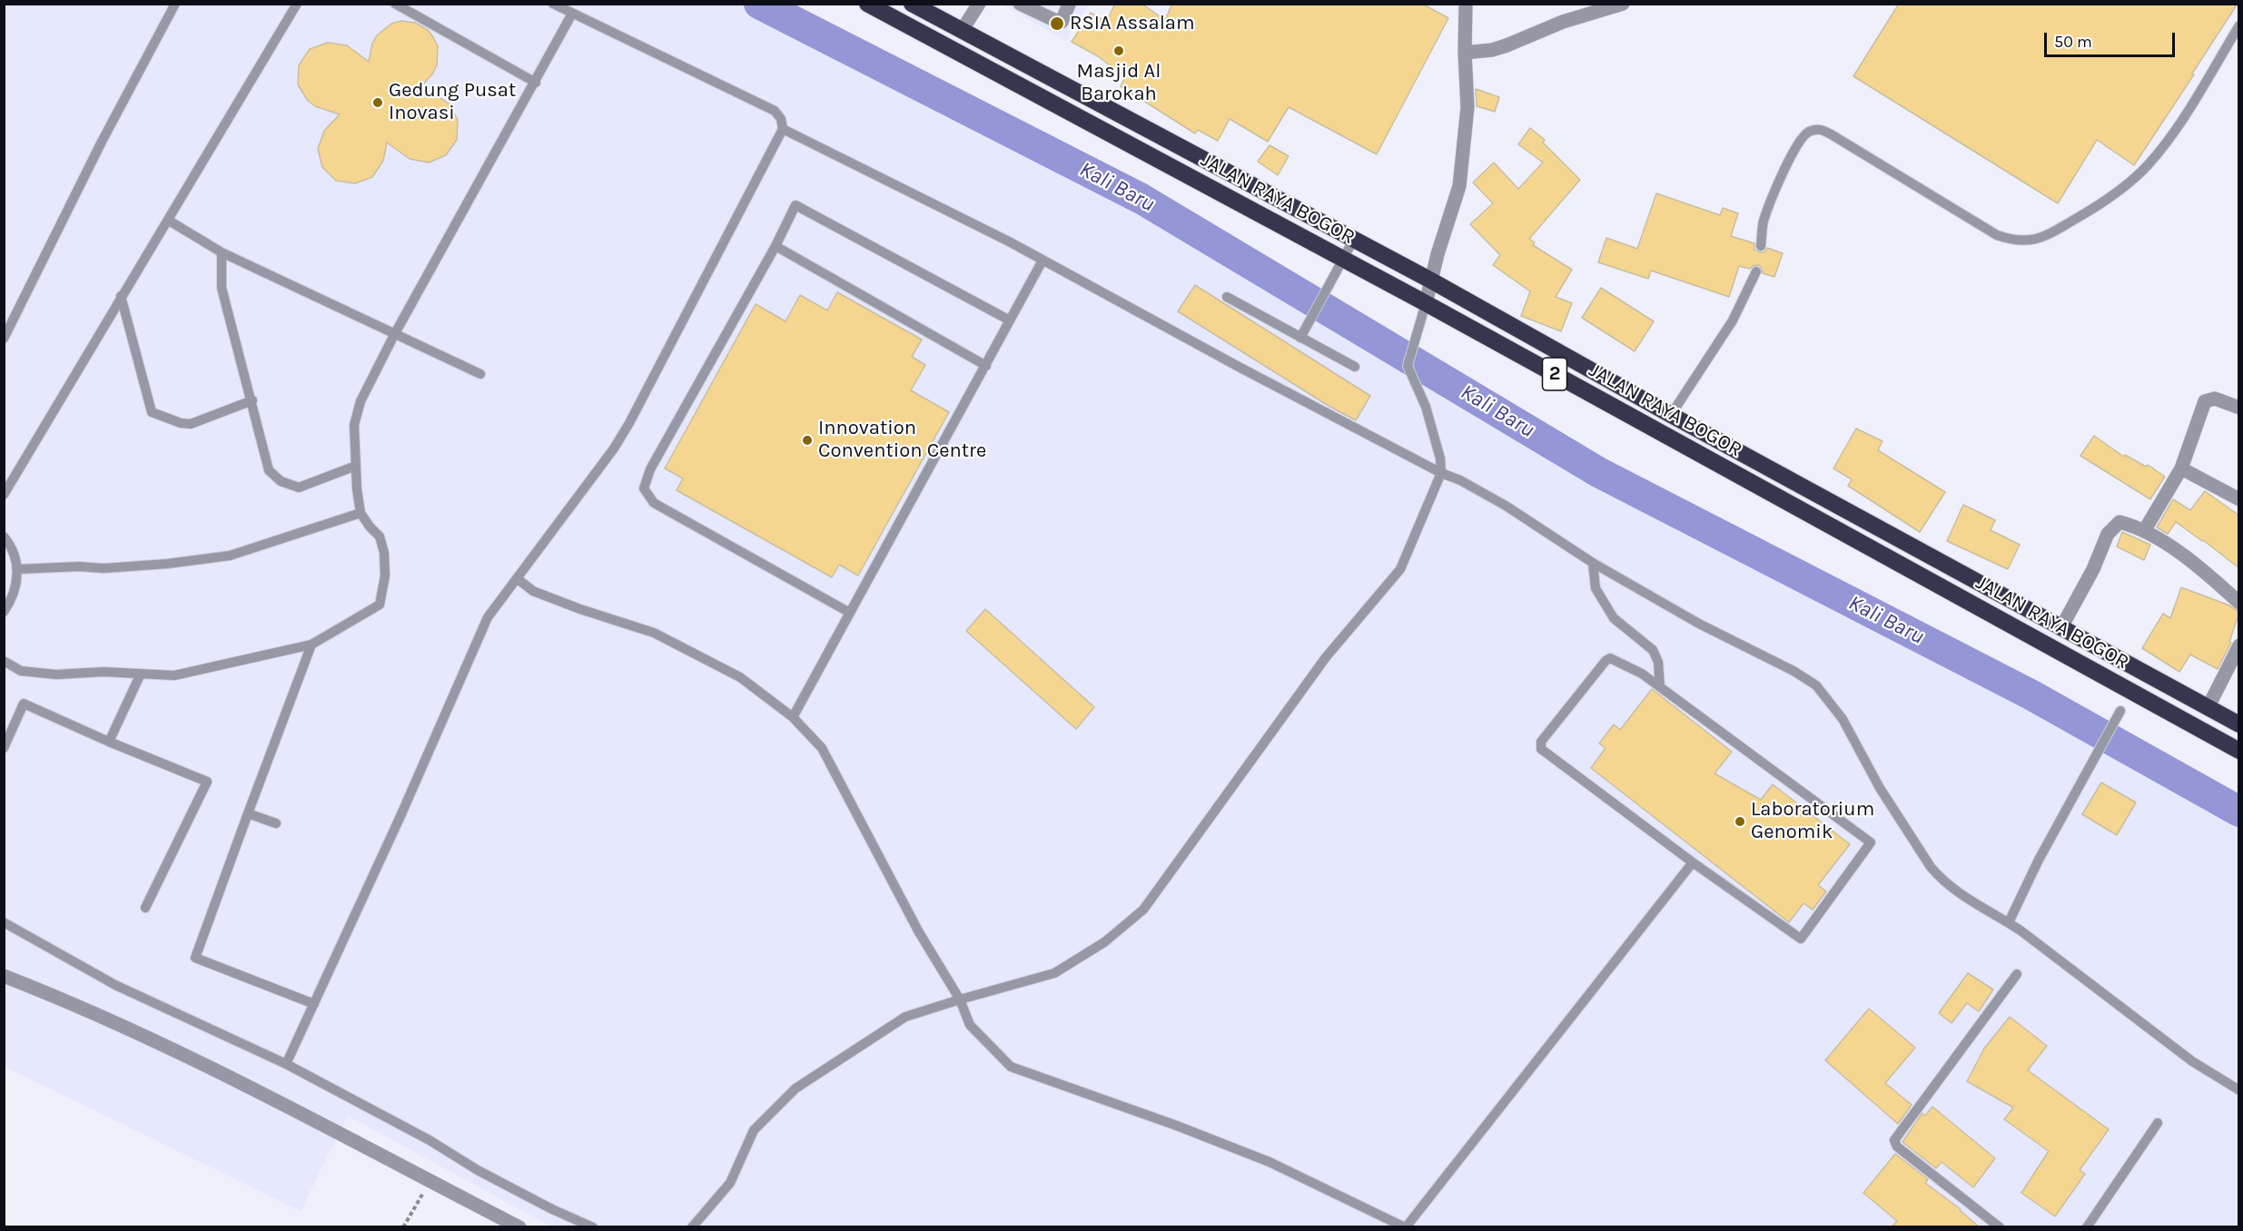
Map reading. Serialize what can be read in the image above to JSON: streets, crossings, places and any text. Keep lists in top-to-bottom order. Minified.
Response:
{"streets":{"highway":["JALAN RAYA BOGOR","2"]},"water":["Kali Baru"],"places":["RSIA Assalam","Masjid Al Barokah","Gedung Pusat Inovasi","Innovation Convention Centre","Laboratorium Genomik"],"scale_bar":"50 m"}
